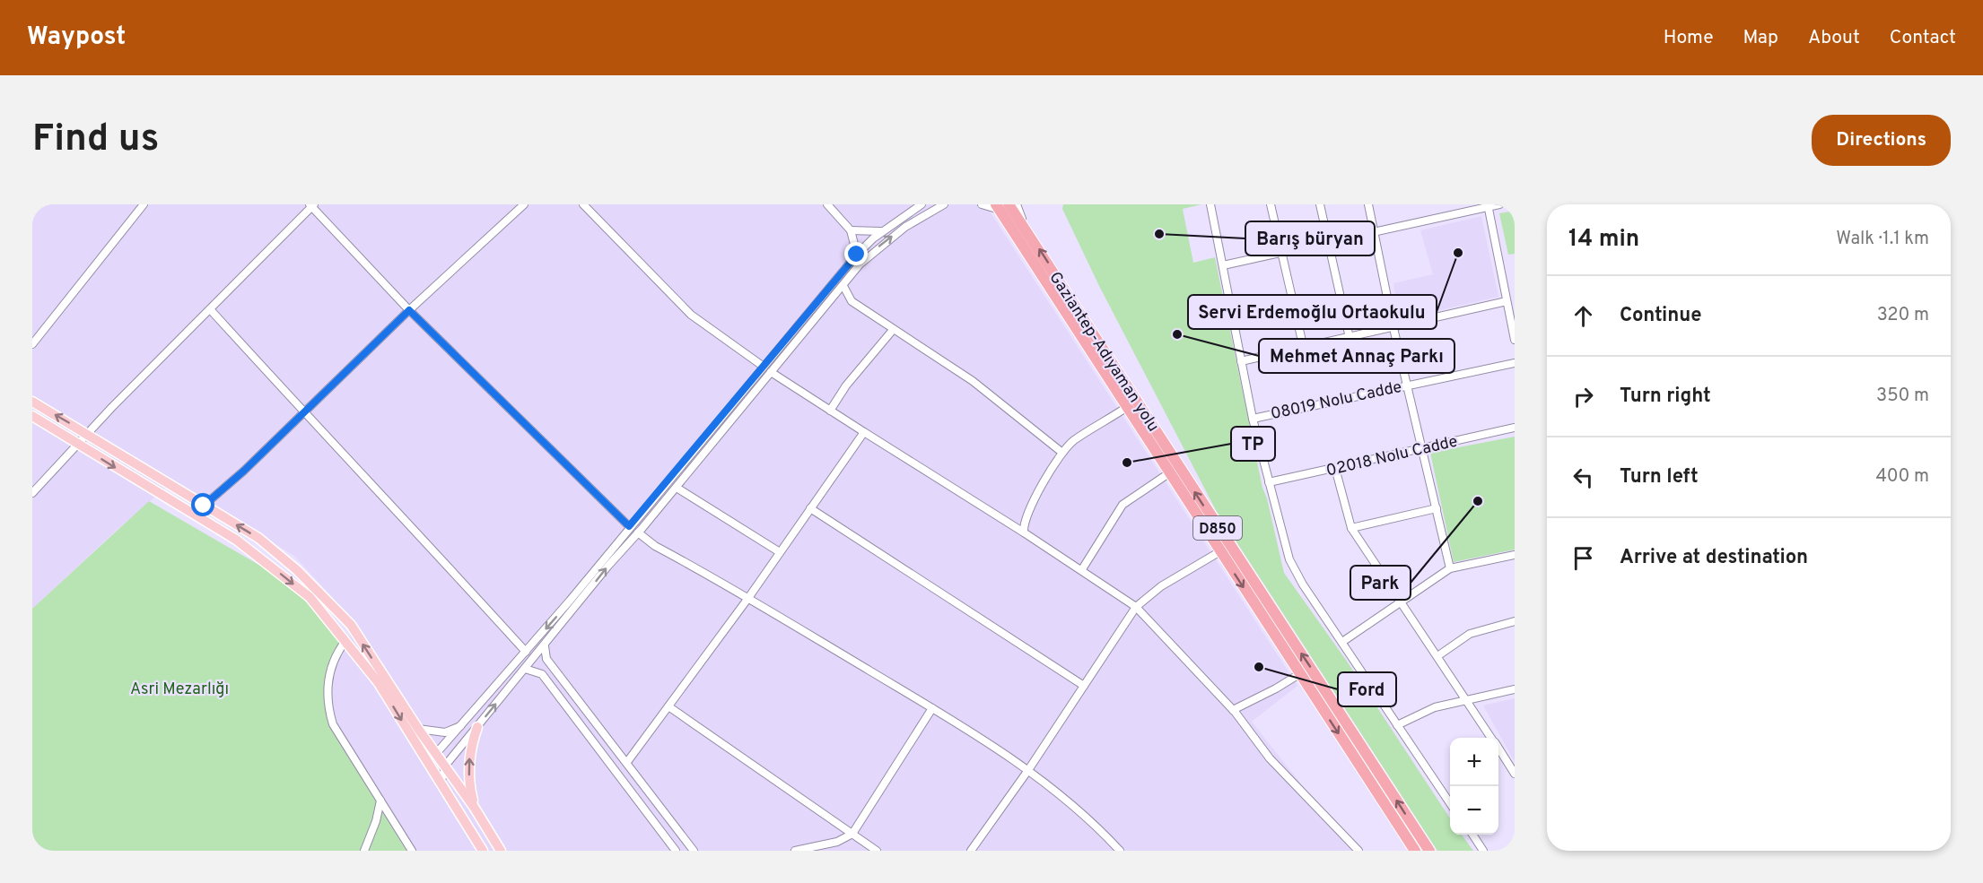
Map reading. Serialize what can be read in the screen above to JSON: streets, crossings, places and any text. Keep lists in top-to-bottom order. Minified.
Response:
{"streets":{"highway":["Gaziantep-Adıyaman yolu","D850"],"street":["08019 Nolu Cadde","02018 Nolu Cadde"]},"parks":["Asri Mezarlığı"],"places":["Barış büryan","Servi Erdemoğlu Ortaokulu","Mehmet Annaç Parkı","TP","Park","Ford"],"page":{"header":"Waypost","nav":["Home","Map","About","Contact"],"buttons":"Directions","title":"Find us","heading":["14 min","Walk · 1.1 km"],"list":[["Continue","320 m"],["Turn right","350 m"],["Turn left","400 m"],"Arrive at destination"],"map_buttons":["+","−"]}}
